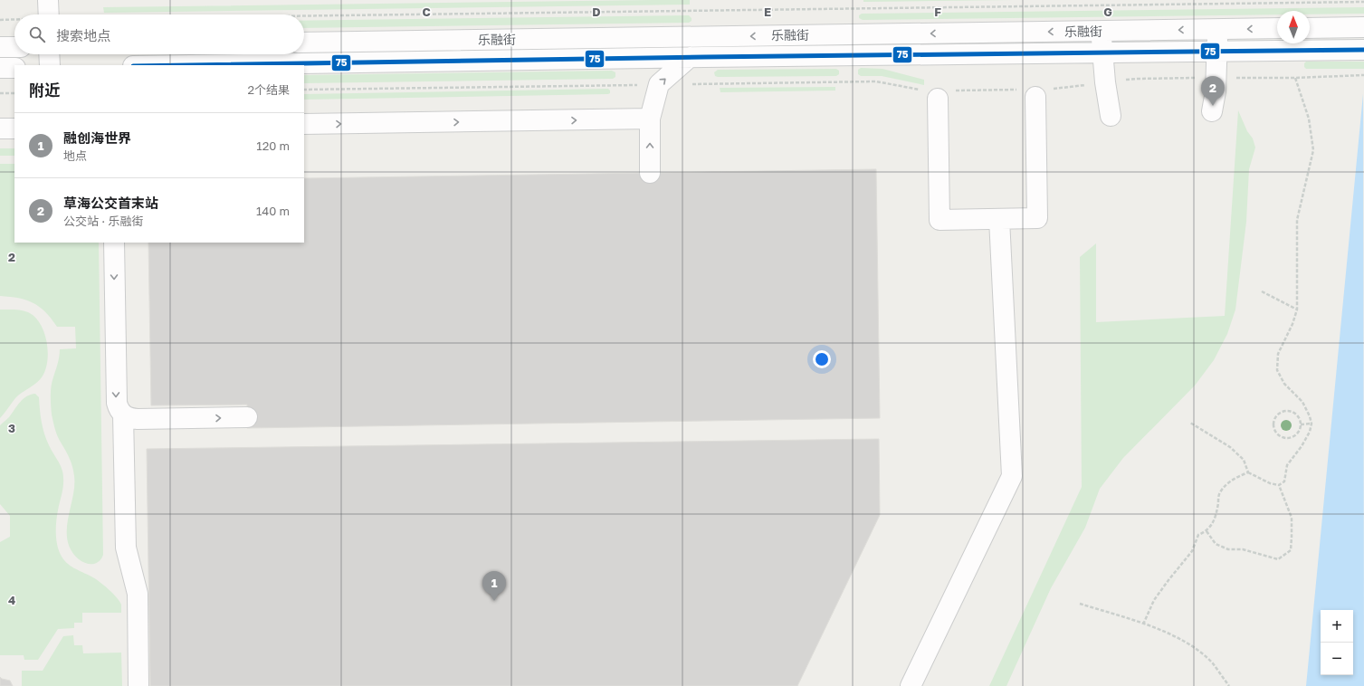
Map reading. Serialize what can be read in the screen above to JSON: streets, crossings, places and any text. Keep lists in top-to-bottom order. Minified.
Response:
{"streets":{"street":["乐融街"]},"lines":["transit line 75"],"north":"top","page":{"search":"搜索地点","heading":["附近","2个结果"],"pins":["2","1"],"list":[{"mark":"1","name":"融创海世界","note":"地点","value":"120 m"},{"mark":"2","name":"草海公交首末站","note":"公交站 · 乐融街","value":"140 m"}],"map_buttons":["+","−"]},"grid":{"columns":["C","D","E","F","G"],"rows":["2","3","4"]}}
